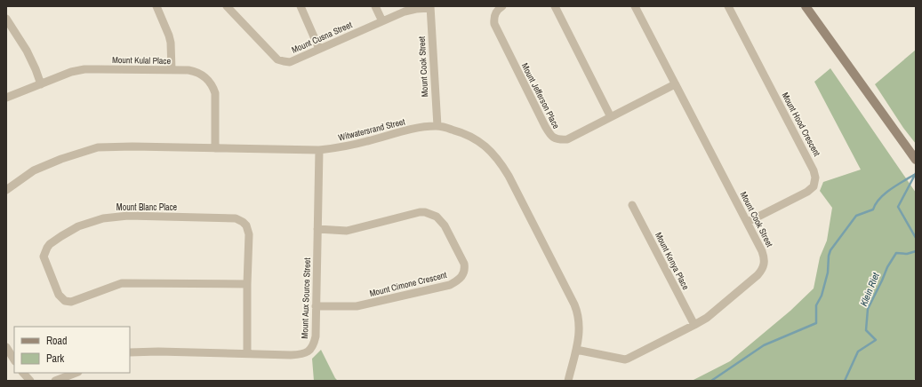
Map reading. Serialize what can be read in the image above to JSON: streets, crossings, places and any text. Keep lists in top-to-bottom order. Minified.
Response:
{"streets":{"street":["Mount Cusna Street","Mount Kulal Place","Mount Cook Street","Mount Jefferson Place","Mount Hood Crescent","Witwatersrand Street","Mount Blanc Place","Mount Kenya Place","Mount Cimone Crescent","Mount Aux Source Street"]},"crossings":[["Mount Cusna Street","Mount Cook Street"],["Mount Kulal Place","Witwatersrand Street"],["Mount Cook Street","Mount Jefferson Place"],["Mount Cook Street","Mount Hood Crescent"],["Mount Cook Street","Witwatersrand Street"],["Mount Cook Street","Mount Kenya Place"],["Witwatersrand Street","Mount Aux Source Street"],["Mount Blanc Place","Mount Aux Source Street"],["Mount Cimone Crescent","Mount Aux Source Street"]],"water":["Klein Riet"],"legend":["Road","Park"]}
